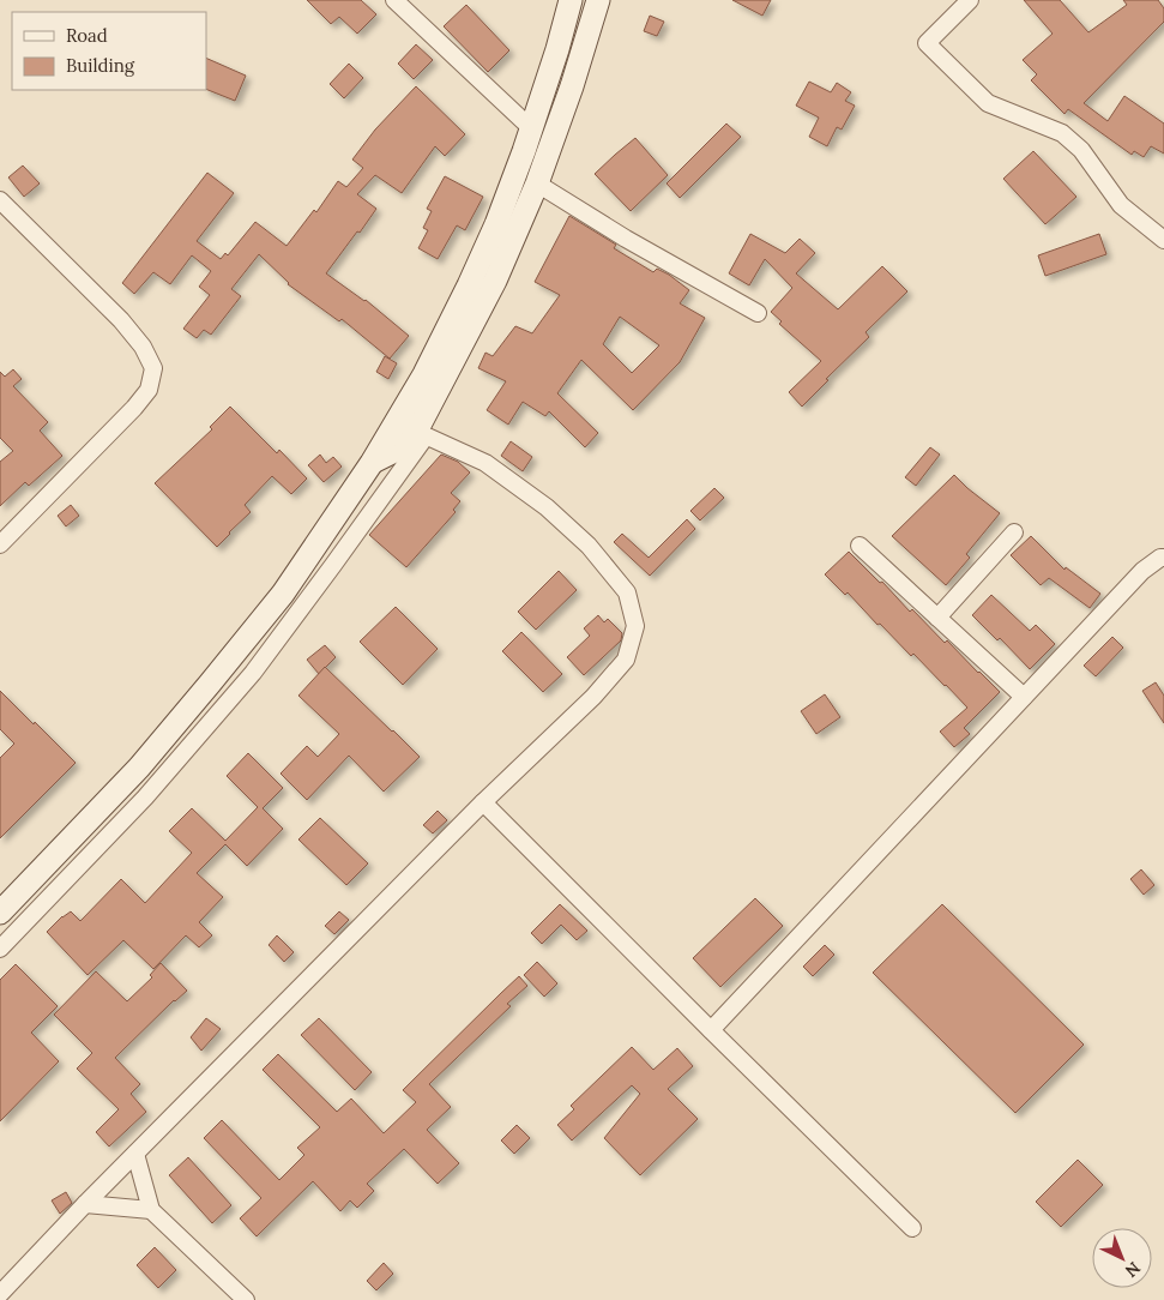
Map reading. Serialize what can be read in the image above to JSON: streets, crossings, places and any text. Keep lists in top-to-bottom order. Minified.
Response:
{"legend":["Road","Building"],"north":"bottom right"}
